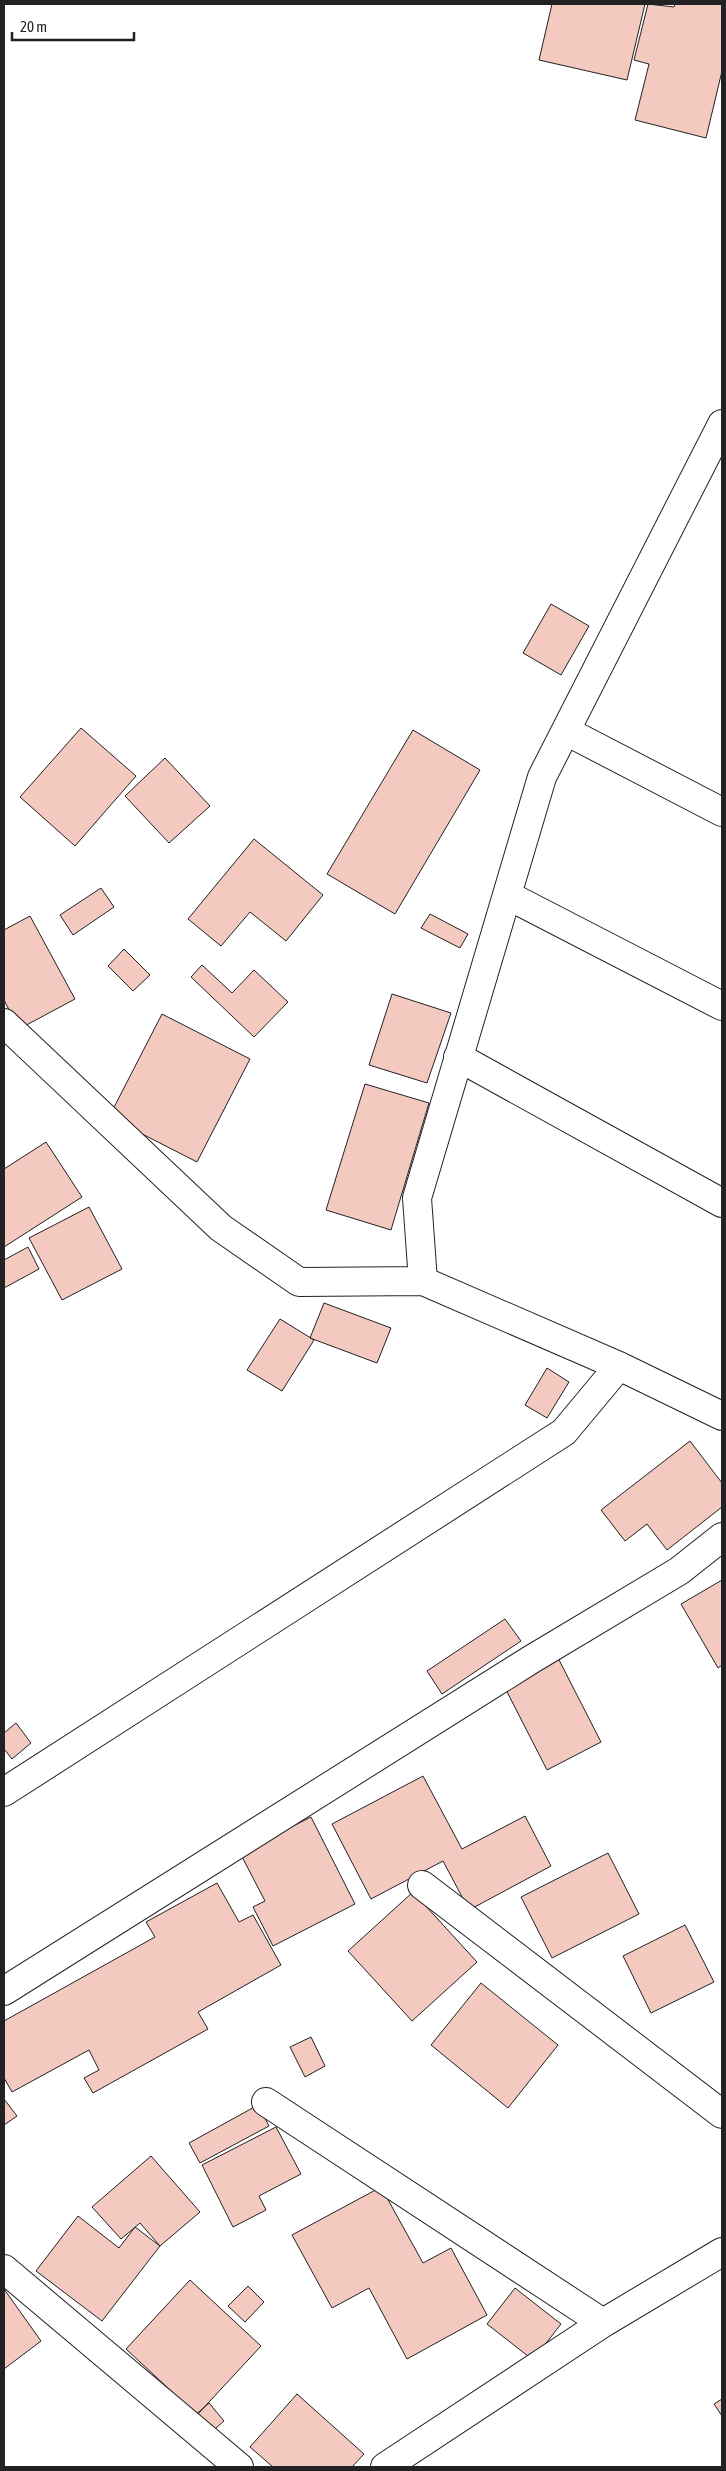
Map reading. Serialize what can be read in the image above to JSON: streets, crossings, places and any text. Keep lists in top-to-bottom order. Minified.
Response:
{"scale_bar":"20 m"}
